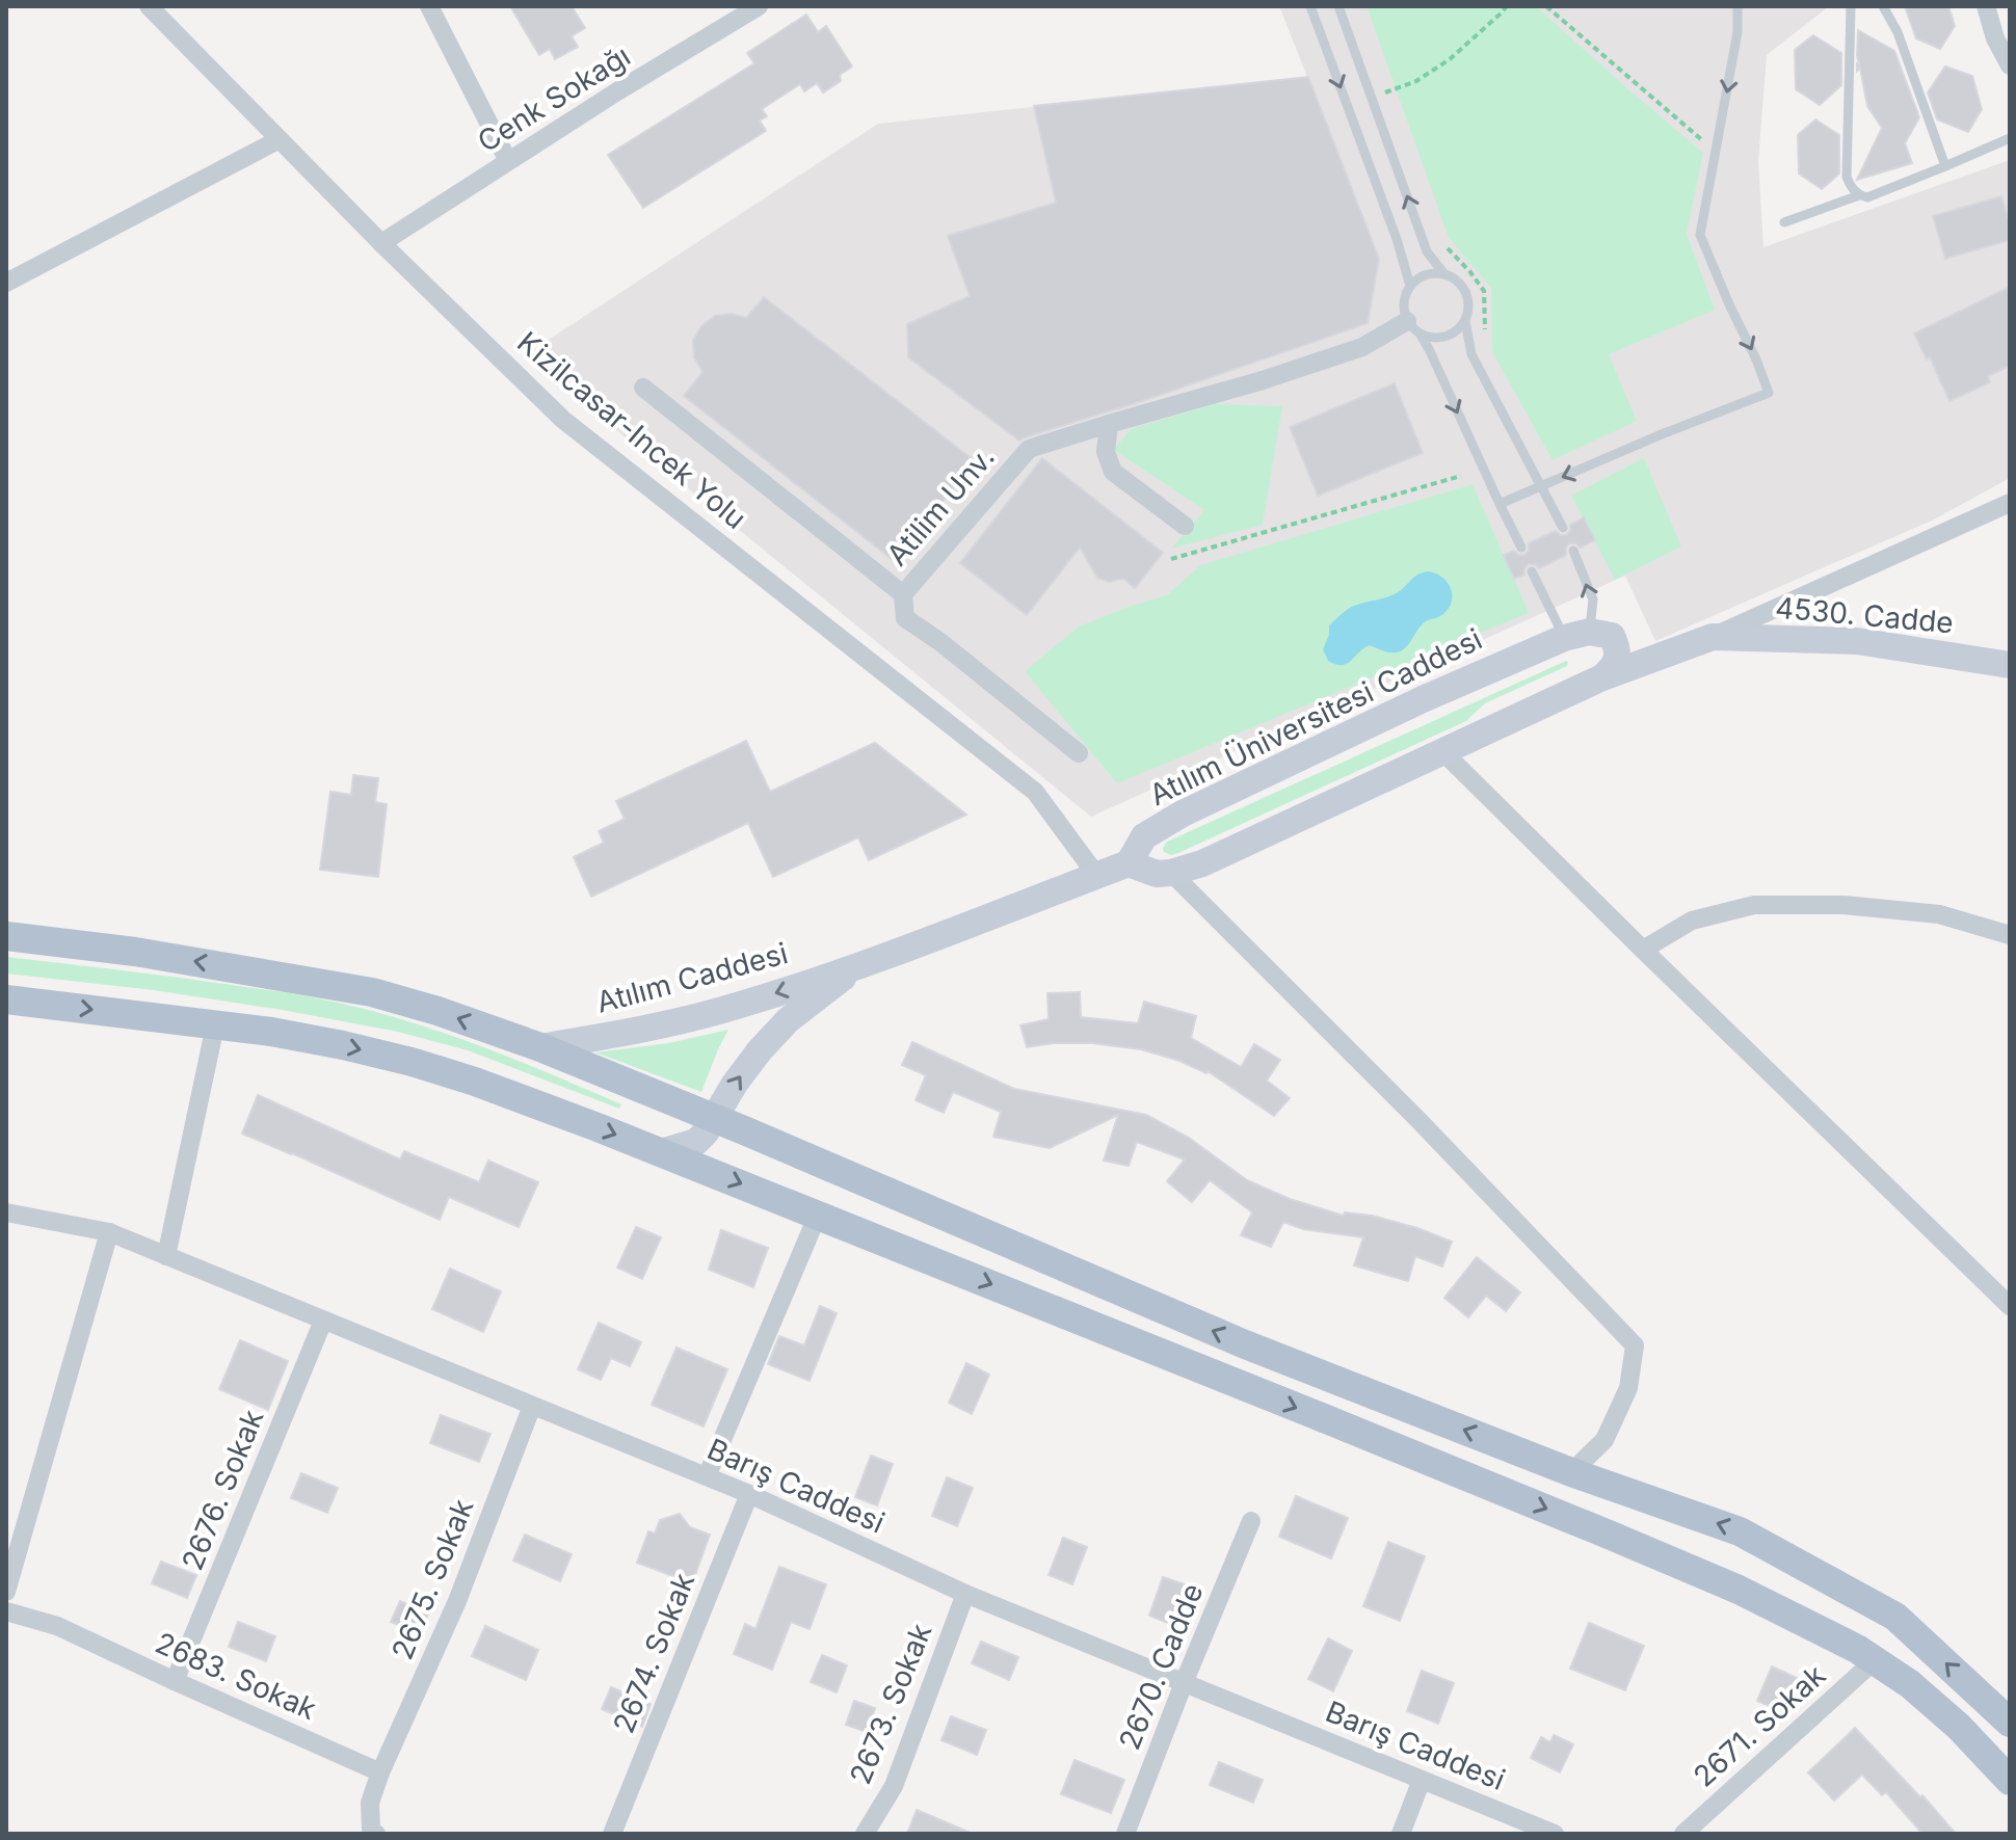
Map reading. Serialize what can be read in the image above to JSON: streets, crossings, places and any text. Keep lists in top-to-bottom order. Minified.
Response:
{"streets":{"street":["Cenk Sokağı","Kizilcasar-Incek Yolu","Atilim Unv.","4530. Cadde","Atılım Üniversitesi Caddesi","Atılım Caddesi","Barış Caddesi","2676. Sokak","2675. Sokak","2674. Sokak","2670. Cadde","2683. Sokak","2673. Sokak","2671. Sokak"]},"crossings":[["Cenk Sokağı","Kizilcasar-Incek Yolu"],["Kizilcasar-Incek Yolu","Atılım Caddesi"],["Atılım Üniversitesi Caddesi","Atılım Caddesi"],["Barış Caddesi","2676. Sokak"],["Barış Caddesi","2675. Sokak"],["Barış Caddesi","2674. Sokak"],["Barış Caddesi","2670. Cadde"],["Barış Caddesi","2673. Sokak"],["2676. Sokak","2683. Sokak"],["2675. Sokak","2683. Sokak"]]}
